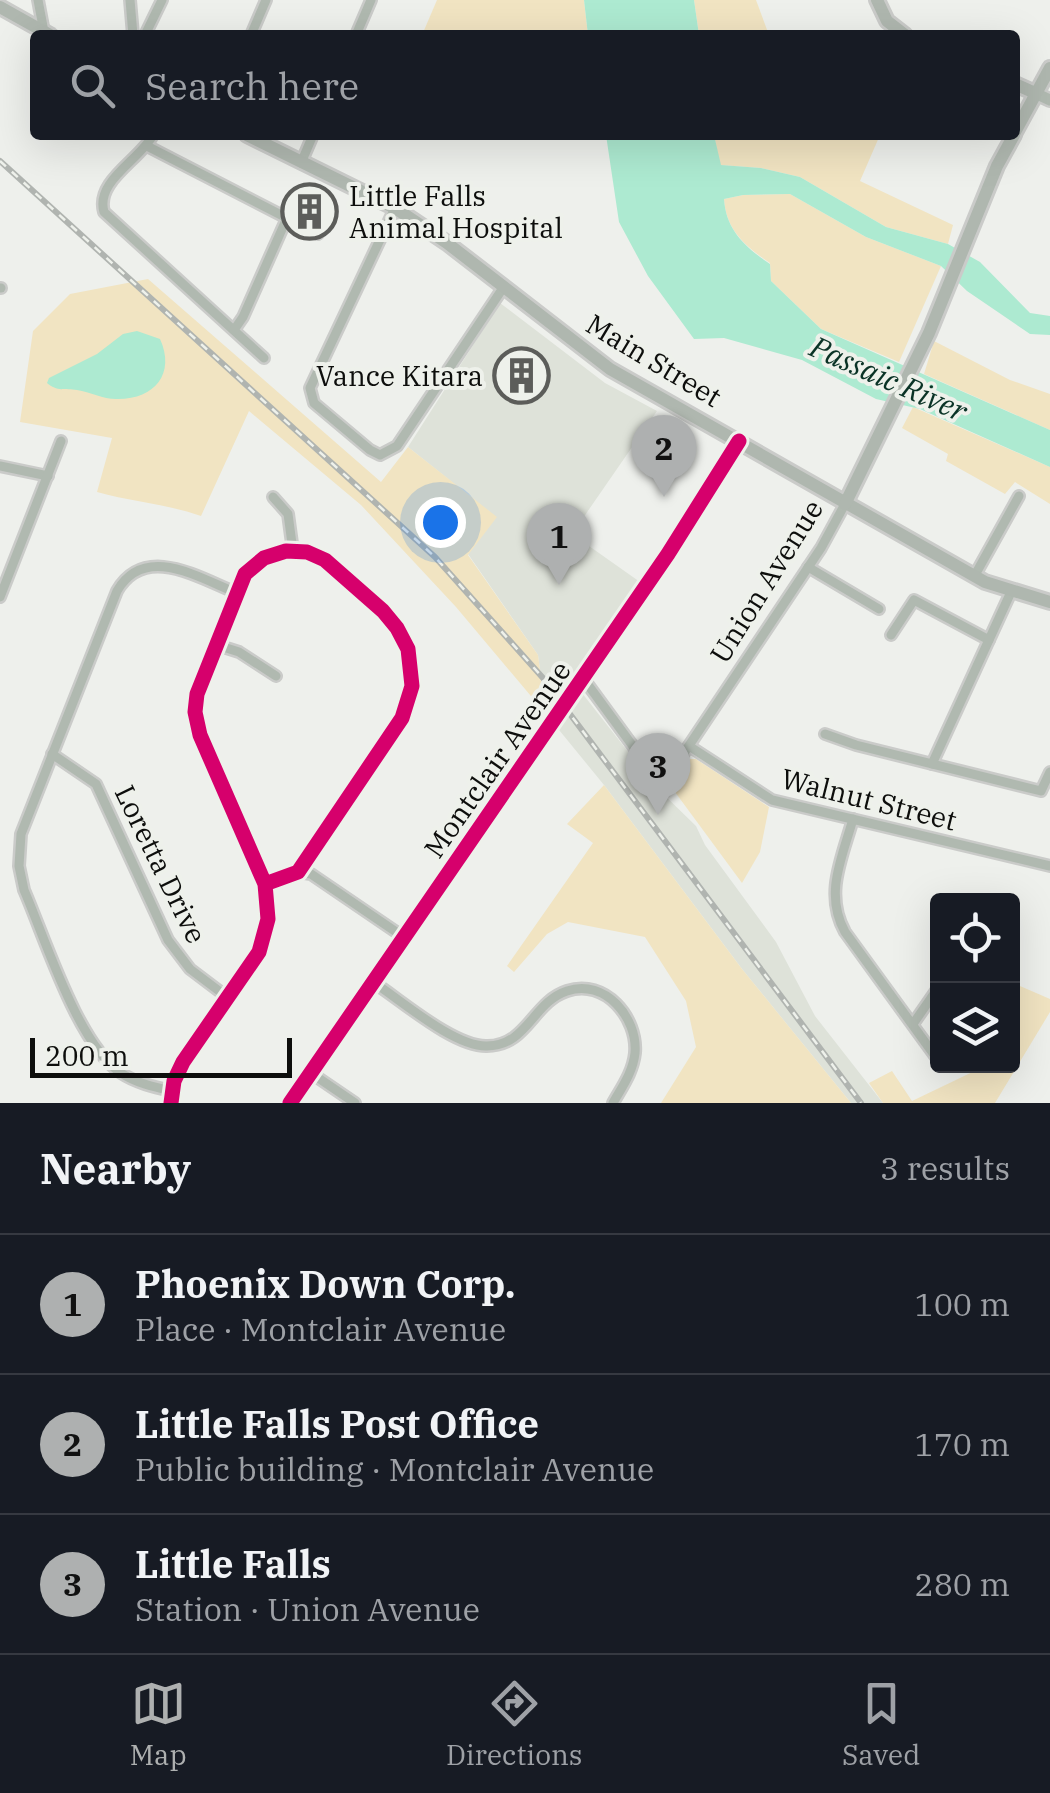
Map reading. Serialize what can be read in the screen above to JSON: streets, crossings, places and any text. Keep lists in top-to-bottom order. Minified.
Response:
{"streets":{"main road":["Main Street","Union Avenue"],"street":["Montclair Avenue","Walnut Street","Loretta Drive"]},"crossings":[["Main Street","Union Avenue"],["Main Street","Montclair Avenue"],["Union Avenue","Montclair Avenue"],["Union Avenue","Walnut Street"]],"water":["Passaic River"],"places":{"building":["Little Falls Animal Hospital","Vance Kitara"]},"scale_bar":"200 m","page":{"search":"Search here","pins":["2","1","3"],"scale":"200 m","heading":["Nearby","3 results"],"list":[{"mark":"1","name":"Phoenix Down Corp.","note":"Place · Montclair Avenue","value":"100 m"},{"mark":"2","name":"Little Falls Post Office","note":"Public building · Montclair Avenue","value":"170 m"},{"mark":"3","name":"Little Falls","note":"Station · Union Avenue","value":"280 m"}],"nav":["Map","Directions","Saved"]}}
